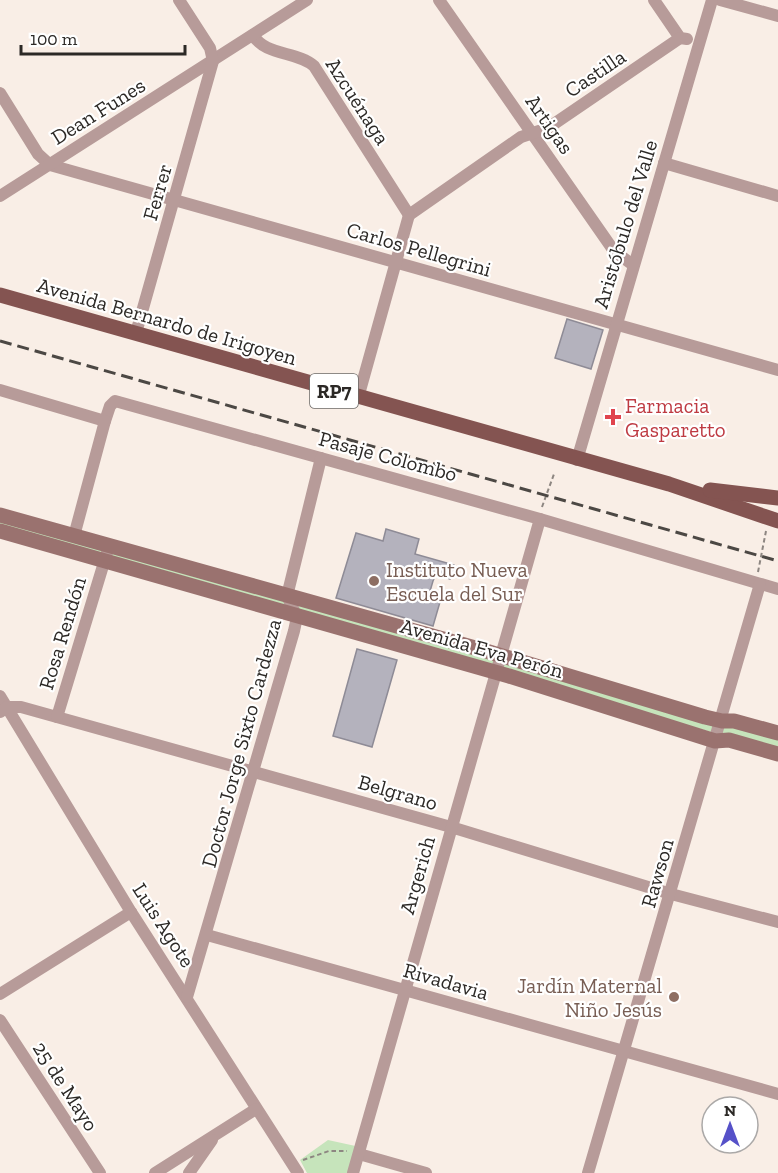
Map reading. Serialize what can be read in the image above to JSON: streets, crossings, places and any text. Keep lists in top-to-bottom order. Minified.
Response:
{"streets":{"main road":["Avenida Bernardo de Irigoyen","RP7"],"street":["Castilla","Azcuénaga","Dean Funes","Artigas","Ferrer","Aristóbulo del Valle","Carlos Pellegrini","Pasaje Colombo","Rosa Rendón","Avenida Eva Perón","Doctor Jorge Sixto Cardezza","Belgrano","Rawson","Argerich","Luis Agote","Rivadavia","25 de Mayo"]},"crossings":[["Castilla","Azcuénaga"],["Castilla","Artigas"],["Azcuénaga","Dean Funes"],["Dean Funes","Ferrer"],["Dean Funes","Carlos Pellegrini"],["Artigas","Aristóbulo del Valle"],["Ferrer","Carlos Pellegrini"],["Ferrer","Avenida Bernardo de Irigoyen"],["Aristóbulo del Valle","Carlos Pellegrini"],["Aristóbulo del Valle","Avenida Bernardo de Irigoyen"],["Avenida Bernardo de Irigoyen","RP7"],["Pasaje Colombo","Doctor Jorge Sixto Cardezza"],["Pasaje Colombo","Rawson"],["Pasaje Colombo","Argerich"],["Rosa Rendón","Avenida Eva Perón"],["Rosa Rendón","Belgrano"],["Avenida Eva Perón","Doctor Jorge Sixto Cardezza"],["Avenida Eva Perón","Rawson"],["Avenida Eva Perón","Argerich"],["Doctor Jorge Sixto Cardezza","Belgrano"],["Doctor Jorge Sixto Cardezza","Luis Agote"],["Doctor Jorge Sixto Cardezza","Rivadavia"],["Belgrano","Rawson"],["Belgrano","Argerich"],["Belgrano","Luis Agote"],["Rawson","Rivadavia"],["Argerich","Rivadavia"]],"places":{"health":["Farmacia Gasparetto"],"other":["Instituto Nueva Escuela del Sur","Jardín Maternal Niño Jesús"]},"scale_bar":"100 m","north":"top"}
